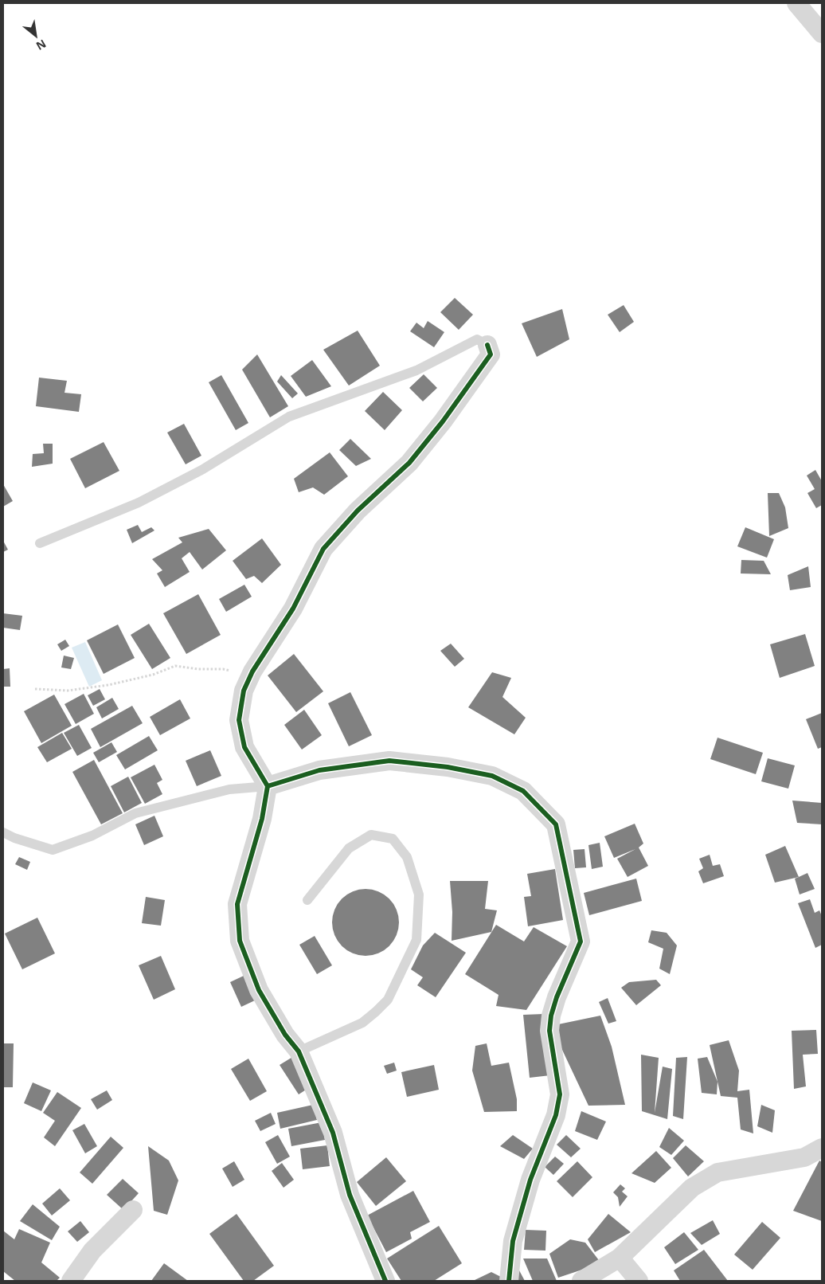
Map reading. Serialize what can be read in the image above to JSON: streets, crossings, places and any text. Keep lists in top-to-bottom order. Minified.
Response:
{"north":"bottom right"}
